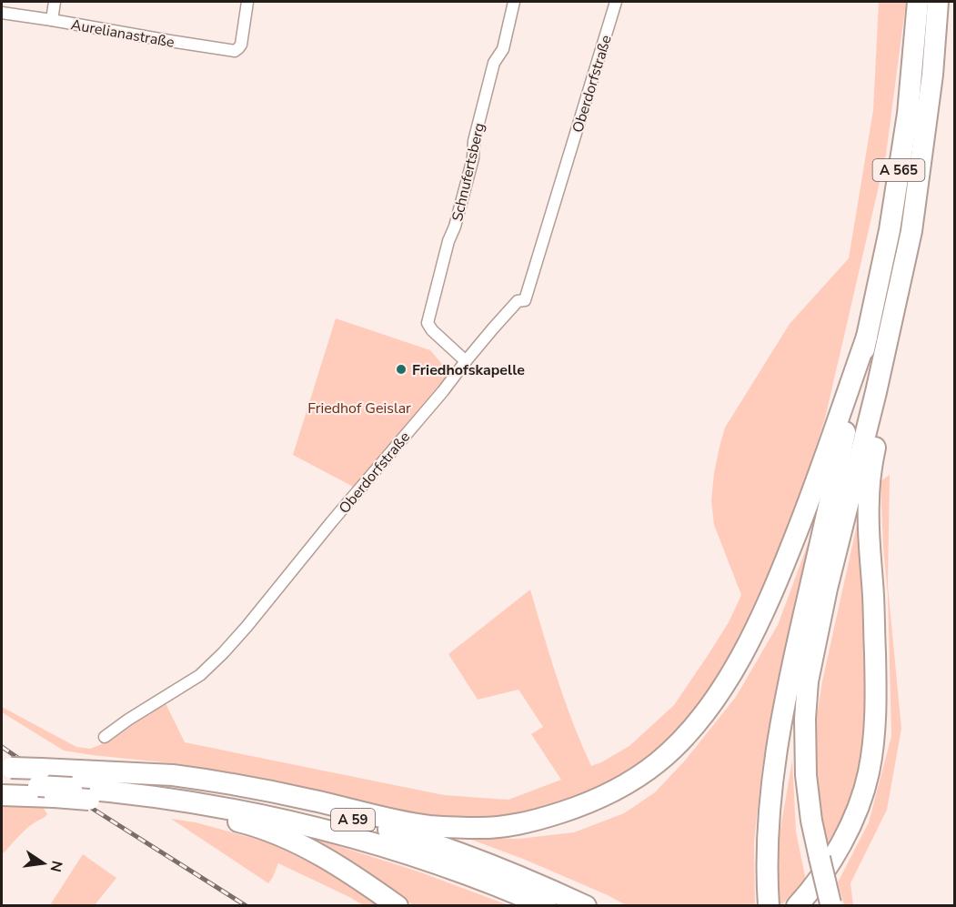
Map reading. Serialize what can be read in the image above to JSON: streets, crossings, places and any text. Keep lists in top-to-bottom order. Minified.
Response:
{"streets":{"highway":["A 565","A 59"],"street":["Aurelianastraße","Oberdorfstraße","Schnufertsberg"]},"crossings":[["Oberdorfstraße","Schnufertsberg"]],"parks":["Friedhof Geislar"],"places":["Friedhofskapelle"],"north":"right"}
